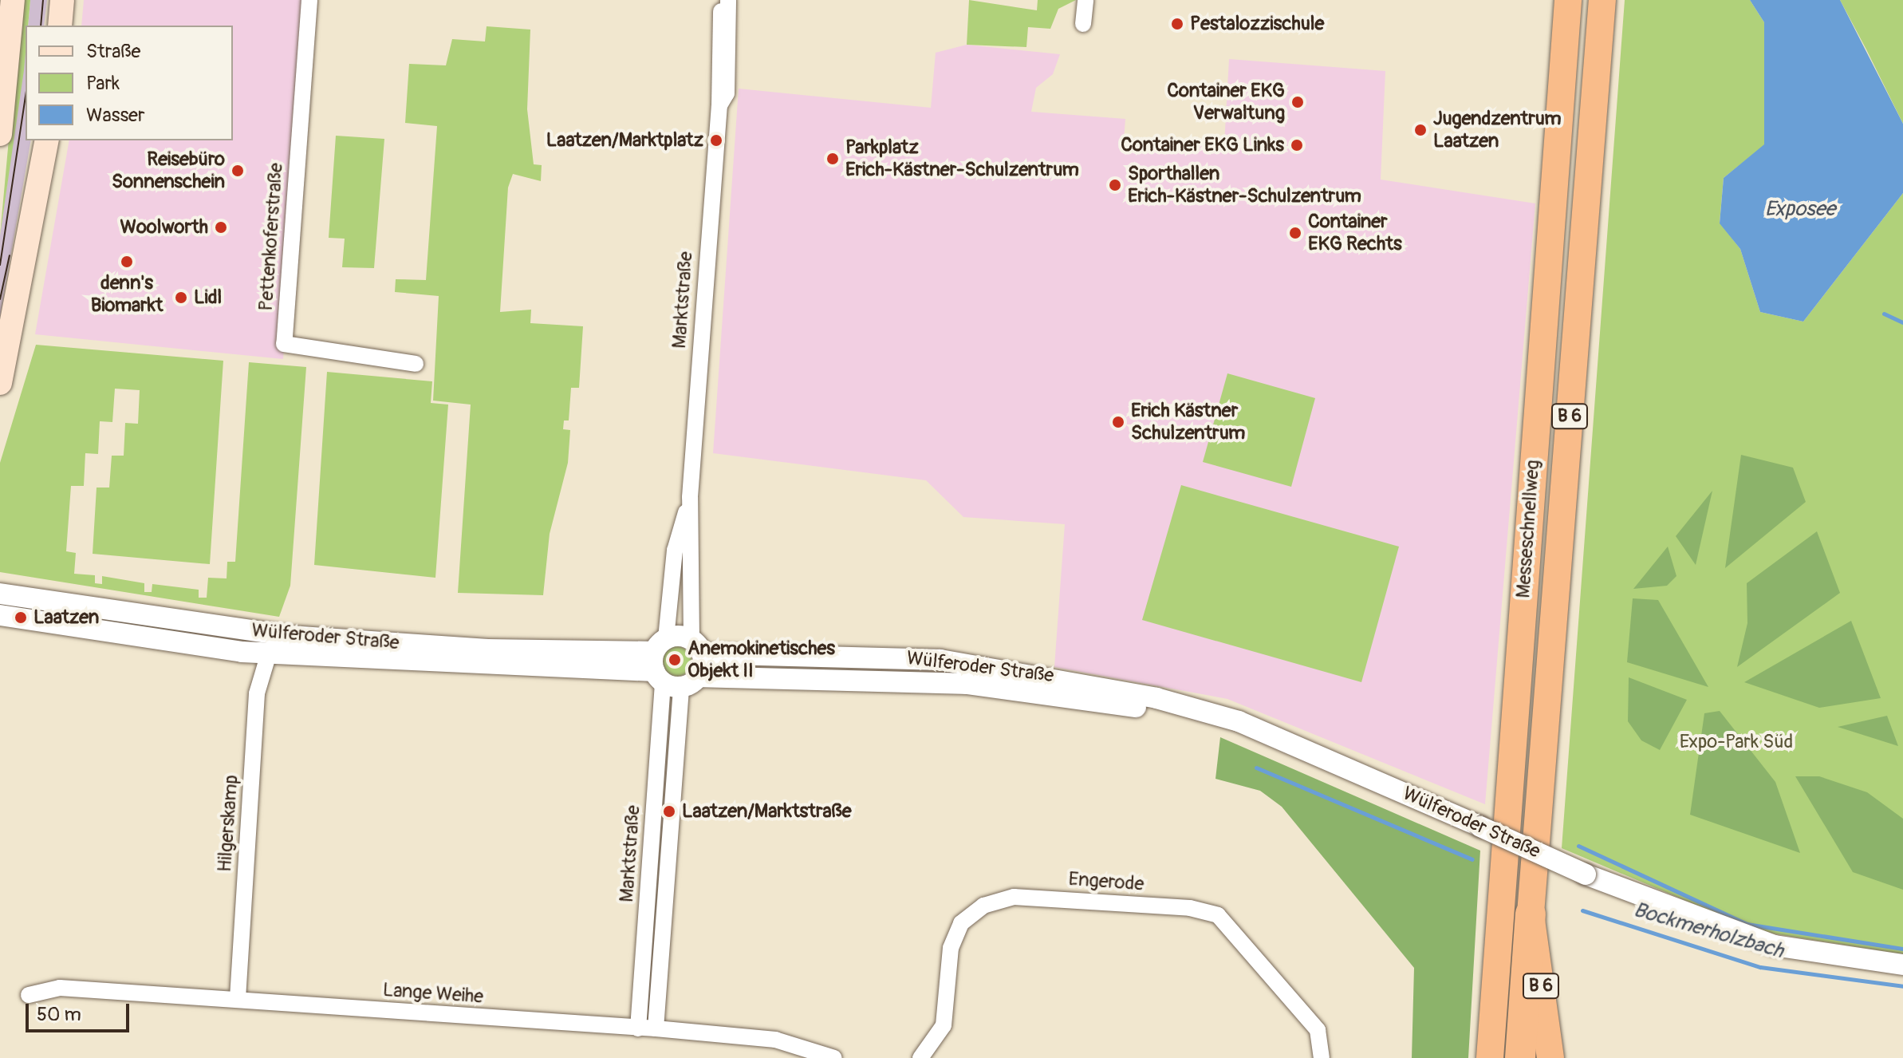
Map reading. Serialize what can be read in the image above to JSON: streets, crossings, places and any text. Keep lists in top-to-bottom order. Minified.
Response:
{"streets":{"highway":["B 6","Messeschnellweg"],"street":["Pettenkoferstraße","Marktstraße","Wülferoder Straße","Hilgerskamp","Engerode","Lange Weihe"]},"crossings":[["Marktstraße","Wülferoder Straße"],["Marktstraße","Lange Weihe"],["B 6","Messeschnellweg"],["Wülferoder Straße","Hilgerskamp"],["Hilgerskamp","Lange Weihe"]],"water":["Exposee","Bockmerholzbach"],"parks":["Expo-Park Süd"],"places":["Pestalozzischule","Container EKG Verwaltung","Jugendzentrum Laatzen","Laatzen/Marktplatz","Container EKG Links","Parkplatz Erich-Kästner-Schulzentrum","Reisebüro Sonnenschein","Sporthallen Erich-Kästner-Schulzentrum","Woolworth","Container EKG Rechts","denn's Biomarkt","Lidl","Erich Kästner Schulzentrum","Laatzen","Anemokinetisches Objekt II","Laatzen/Marktstraße"],"legend":["Straße","Park","Wasser"],"scale_bar":"50 m"}
